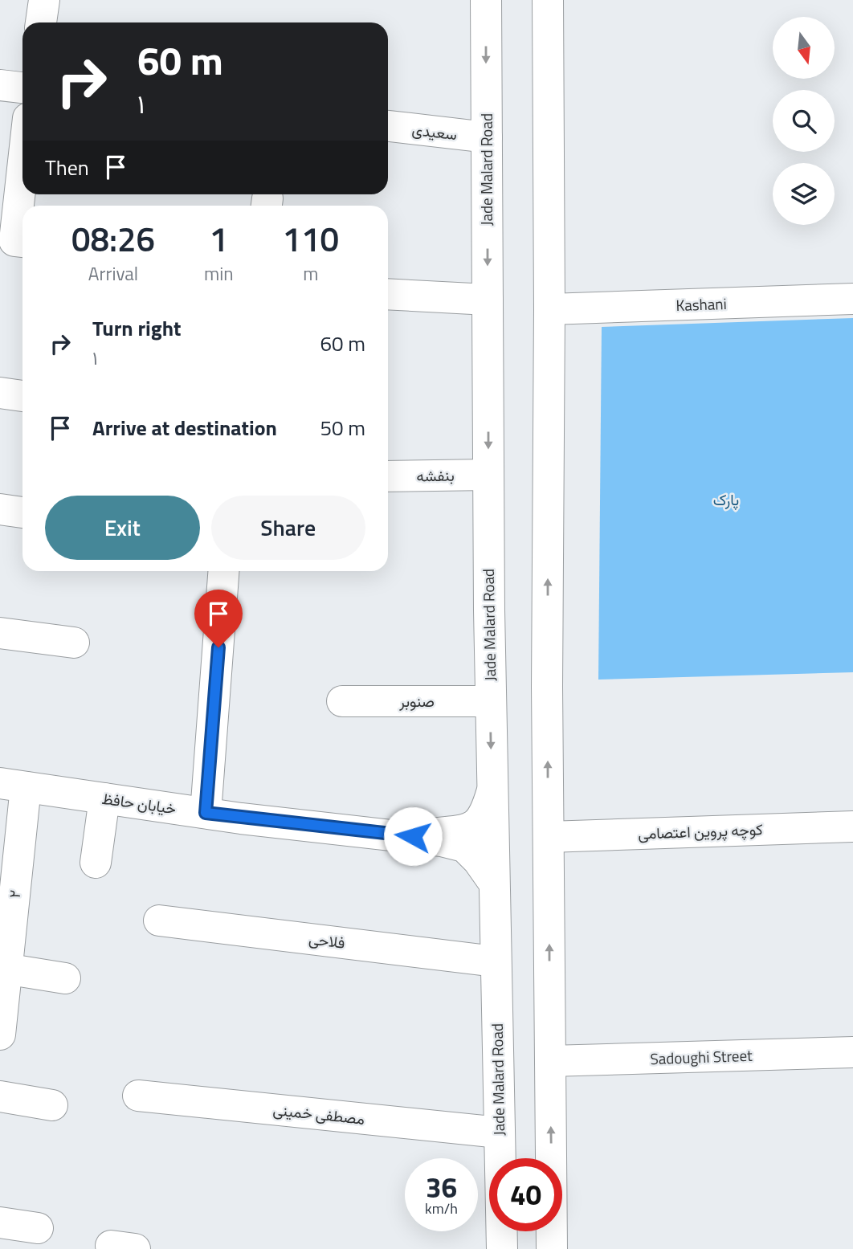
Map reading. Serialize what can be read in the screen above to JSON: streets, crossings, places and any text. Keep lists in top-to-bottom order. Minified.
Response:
{"streets":{"street":["سعیدی","Jade Malard Road","Kashani","بنفشه","صنوبر","خیابان حافظ","کوچه پروین اعتصامی","۲","فلاحی","Sadoughi Street","مصطفی خمینی"]},"crossings":[["سعیدی","Jade Malard Road"],["Jade Malard Road","بنفشه"],["Jade Malard Road","صنوبر"],["Jade Malard Road","فلاحی"],["Jade Malard Road","مصطفی خمینی"],["خیابان حافظ","۲"]],"parks":["پارک"],"north":"bottom","page":{"turn":["60 m","۱"],"then":"Then","eta":["08:26","Arrival","1","min","110","m"],"list":[{"name":"Turn right","note":"۱","value":"60 m"},{"name":"Arrive at destination","value":"50 m"}],"buttons":["Exit","Share"],"speed":"36 km/h","limit":"40"}}
